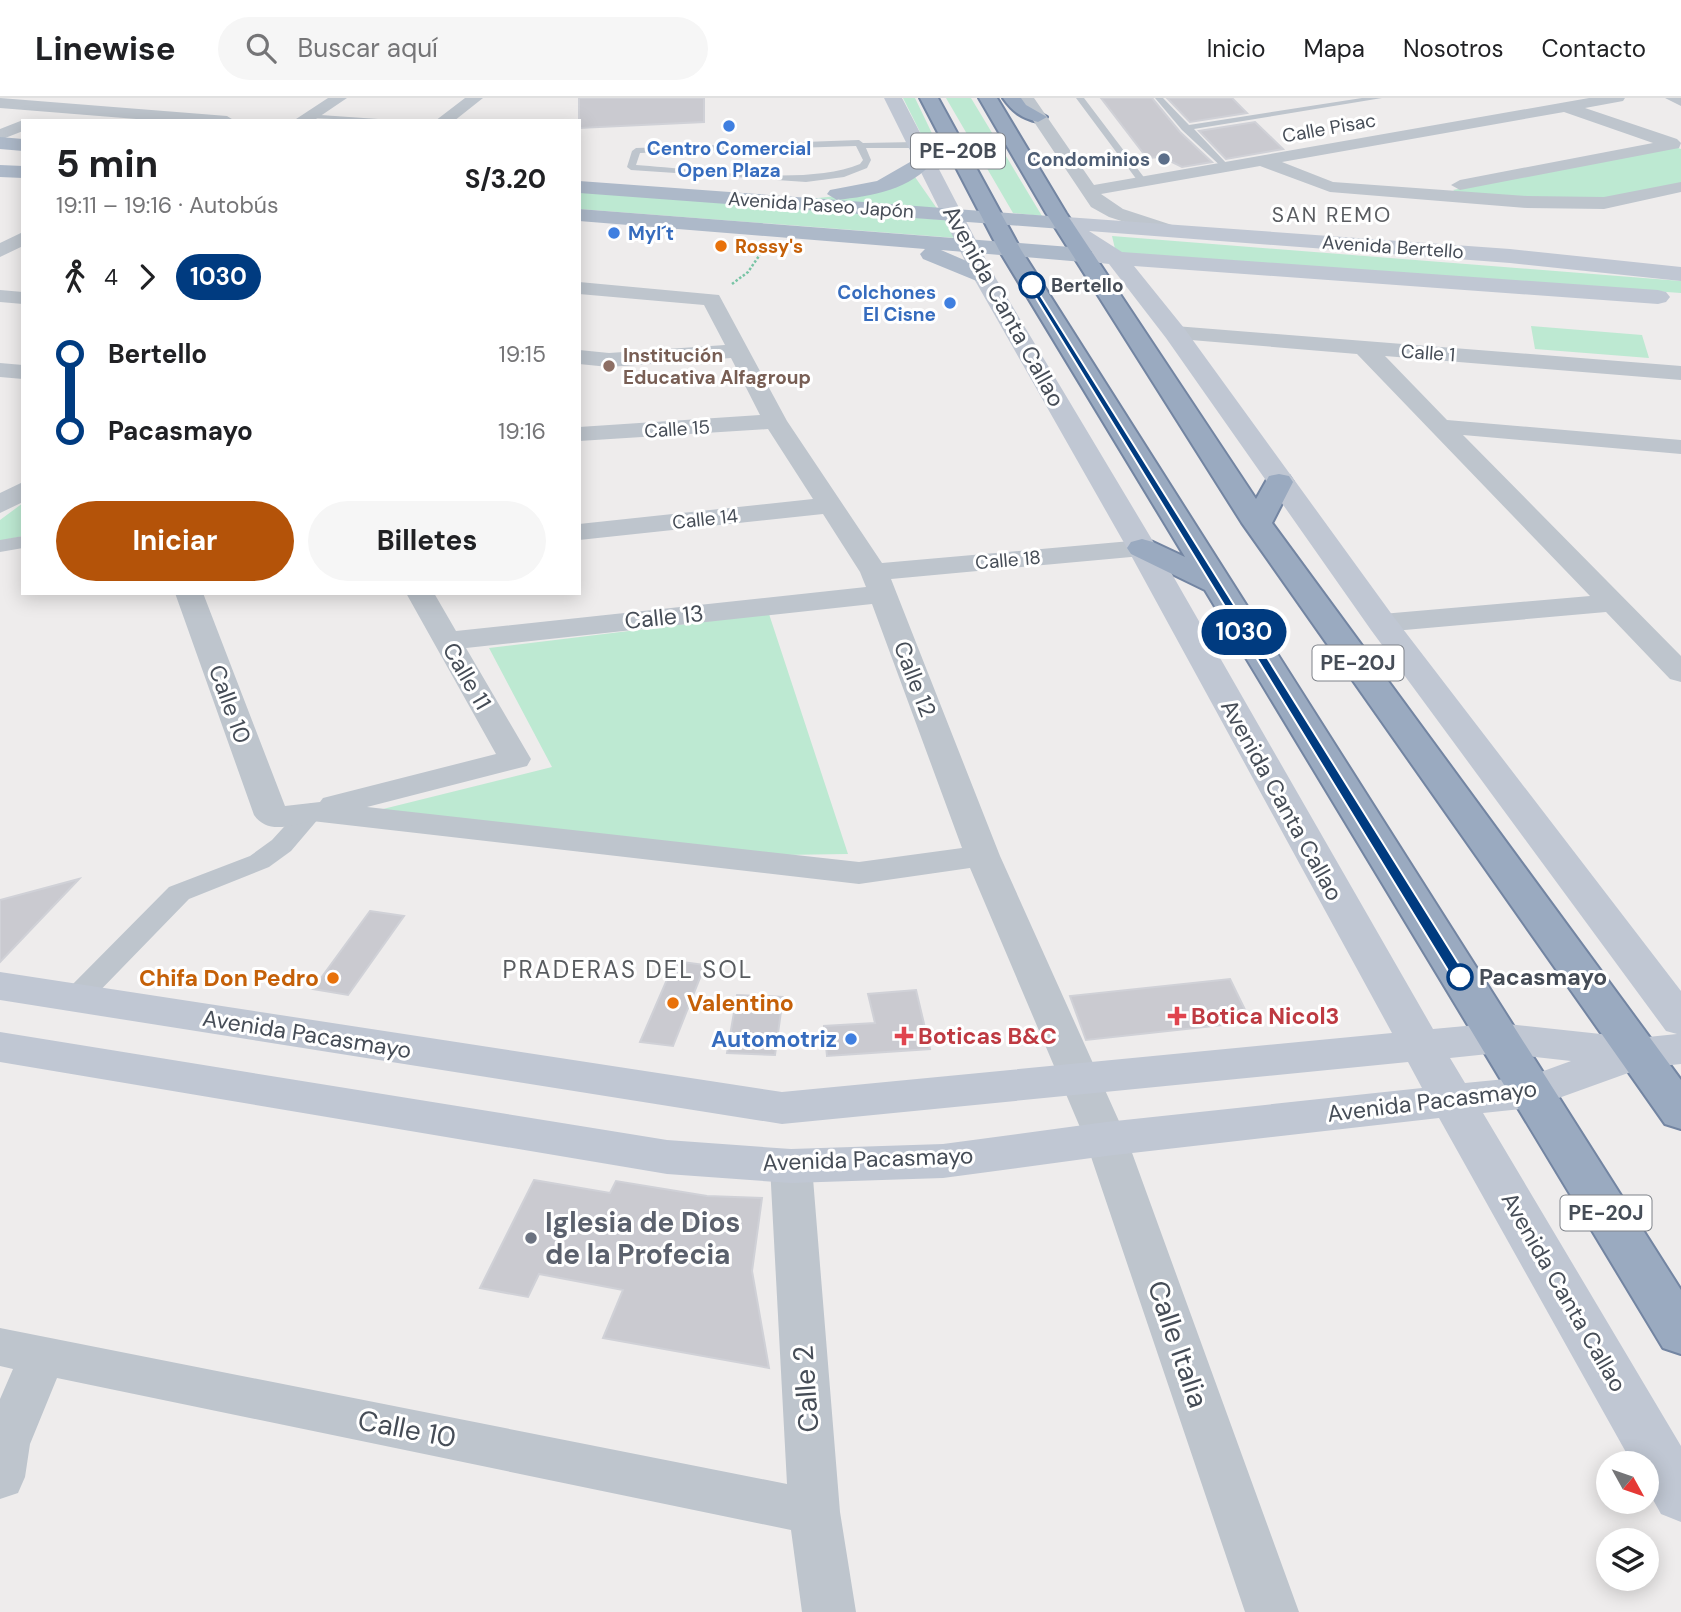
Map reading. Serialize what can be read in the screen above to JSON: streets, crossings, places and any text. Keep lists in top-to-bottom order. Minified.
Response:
{"streets":{"highway":["PE-20B","Avenida Canta Callao","PE-20J"],"main road":["Avenida Paseo Japón","Avenida Bertello","Avenida Pacasmayo"],"street":["Calle Pisac","Calle 1","Calle 15","Calle 14","Calle 18","Calle 13","Calle 11","Calle 12","Calle 10","Calle Italia","Calle 2"]},"crossings":[["PE-20B","Avenida Paseo Japón"],["PE-20B","Avenida Bertello"],["PE-20B","PE-20J"],["Avenida Paseo Japón","Avenida Bertello"],["Avenida Paseo Japón","Avenida Canta Callao"],["Avenida Paseo Japón","PE-20J"],["Avenida Bertello","PE-20J"],["Avenida Canta Callao","Calle 18"],["Avenida Canta Callao","Avenida Pacasmayo"],["Calle 15","Calle 12"],["Calle 14","Calle 12"],["Calle 18","Calle 13"],["Calle 18","Calle 12"],["Calle 13","Calle 11"],["Calle 13","Calle 12"],["PE-20J","Avenida Pacasmayo"],["Calle 11","Calle 10"],["Calle 12","Avenida Pacasmayo"],["Calle 12","Calle Italia"],["Calle 10","Calle 2"],["Avenida Pacasmayo","Calle Italia"],["Avenida Pacasmayo","Calle 2"]],"districts":["SAN REMO","PRADERAS DEL SOL"],"places":{"other":["Centro Comercial Open Plaza","Condominios","Myl´t","Rossy's","Bertello","Colchones El Cisne","Institución Educativa Alfagroup","Pacasmayo","Chifa Don Pedro","Valentino","Automotriz","Iglesia de Dios de la Profecia"],"health":["Botica Nicol3","Boticas B&C"]},"lines":["bus line 1030"],"north":"bottom right","page":{"header":"Linewise","search":"Buscar aquí","nav":["Inicio","Mapa","Nosotros","Contacto"],"on_map":"1030","heading":["5 min","19:11 – 19:16 · Autobús","S/3.20"],"legs":["4","1030"],"list":[{"name":"Bertello","value":"19:15"},{"name":"Pacasmayo","value":"19:16"}],"buttons":["Iniciar","Billetes"]}}
